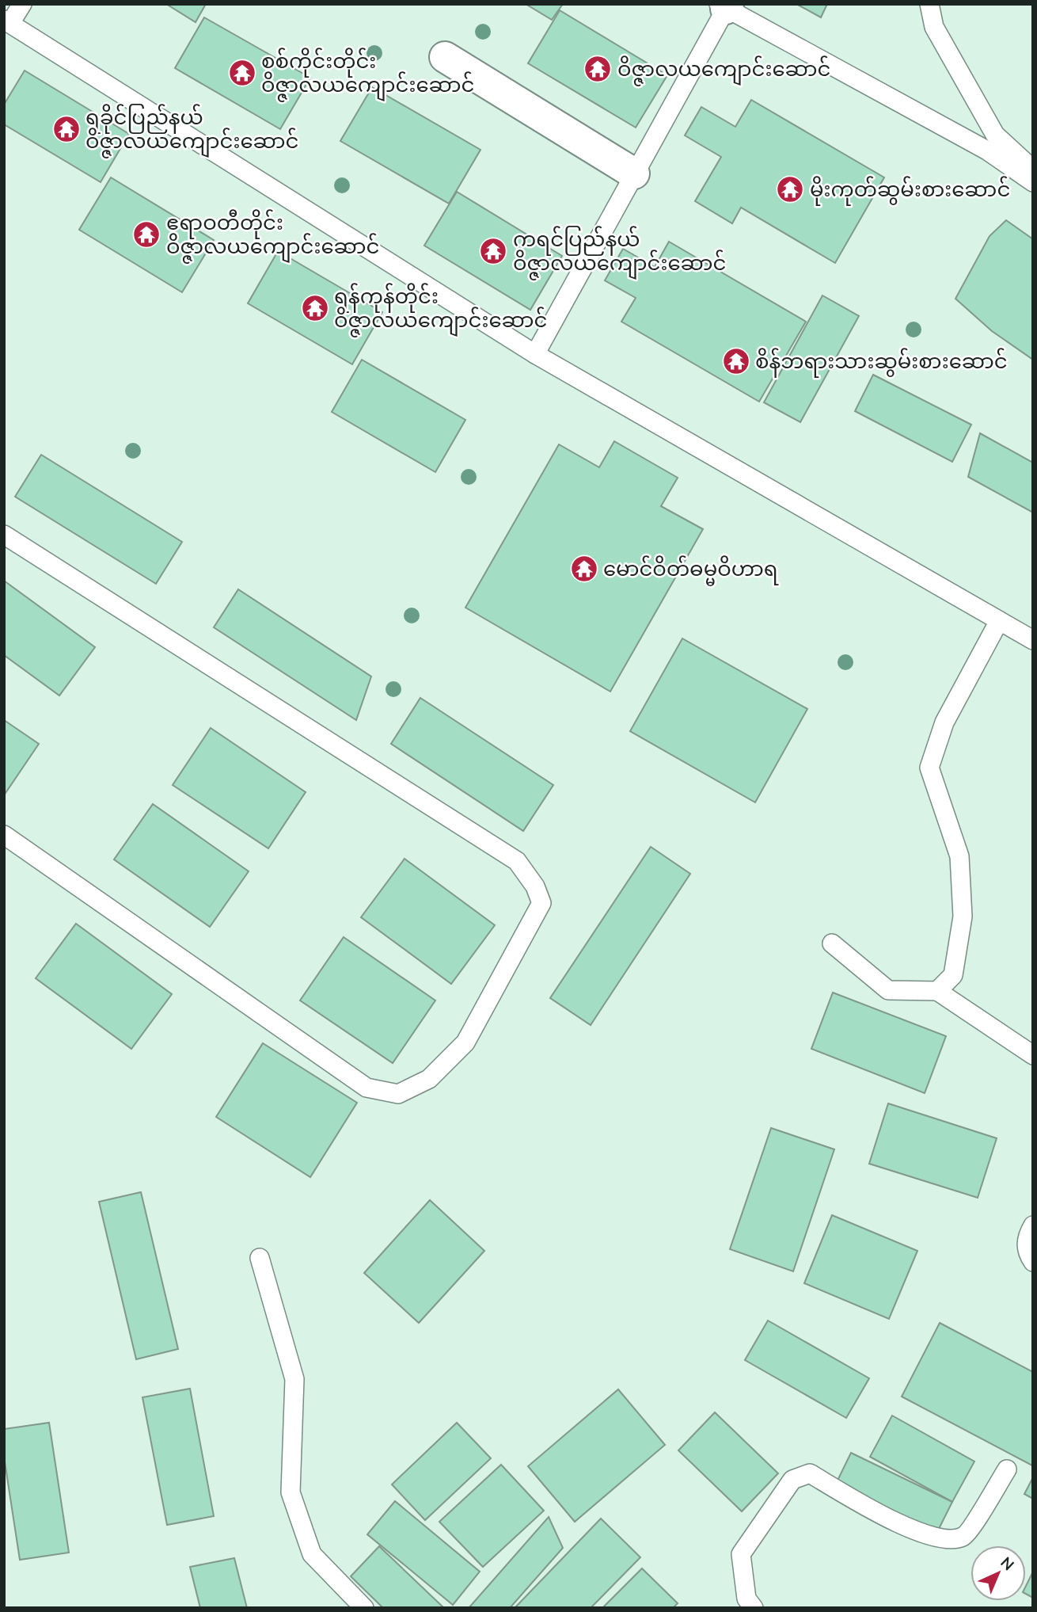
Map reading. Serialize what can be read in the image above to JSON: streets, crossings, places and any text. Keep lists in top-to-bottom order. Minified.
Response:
{"places":{"temple":["ဝိဇ္ဇာလယကျောင်းဆောင်","စစ်ကိုင်းတိုင်း ဝိဇ္ဇာလယကျောင်းဆောင်","ရခိုင်ပြည်နယ် ဝိဇ္ဇာလယကျောင်းဆောင်","မိုးကုတ်ဆွမ်းစားဆောင်","ဧရာဝတီတိုင်း ဝိဇ္ဇာလယကျောင်းဆောင်","ကရင်ပြည်နယ် ဝိဇ္ဇာလယကျောင်းဆောင်","ရန်ကုန်တိုင်း ဝိဇ္ဇာလယကျောင်းဆောင်","စိန်ဘရားသားဆွမ်းစားဆောင်","မောင်ဝိတ်ဓမ္မဝိဟာရ"]},"north":"top right"}
